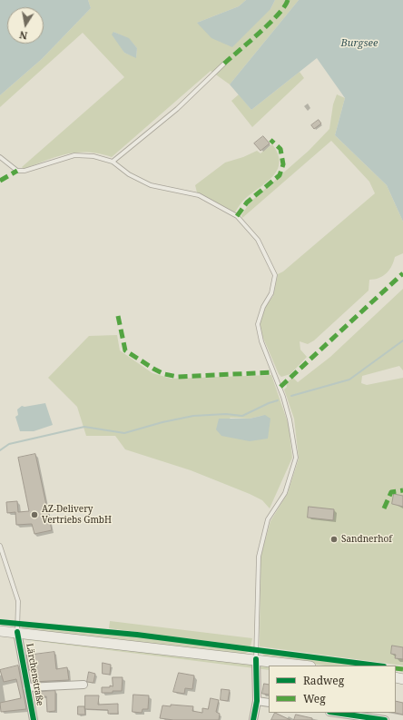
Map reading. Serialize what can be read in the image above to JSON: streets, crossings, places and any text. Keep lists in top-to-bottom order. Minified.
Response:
{"streets":{"street":["Lärchenstraße"]},"water":["Burgsee"],"places":["AZ-Delivery Vertriebs GmbH","Sandnerhof"],"legend":["Radweg","Weg"],"north":"bottom"}
